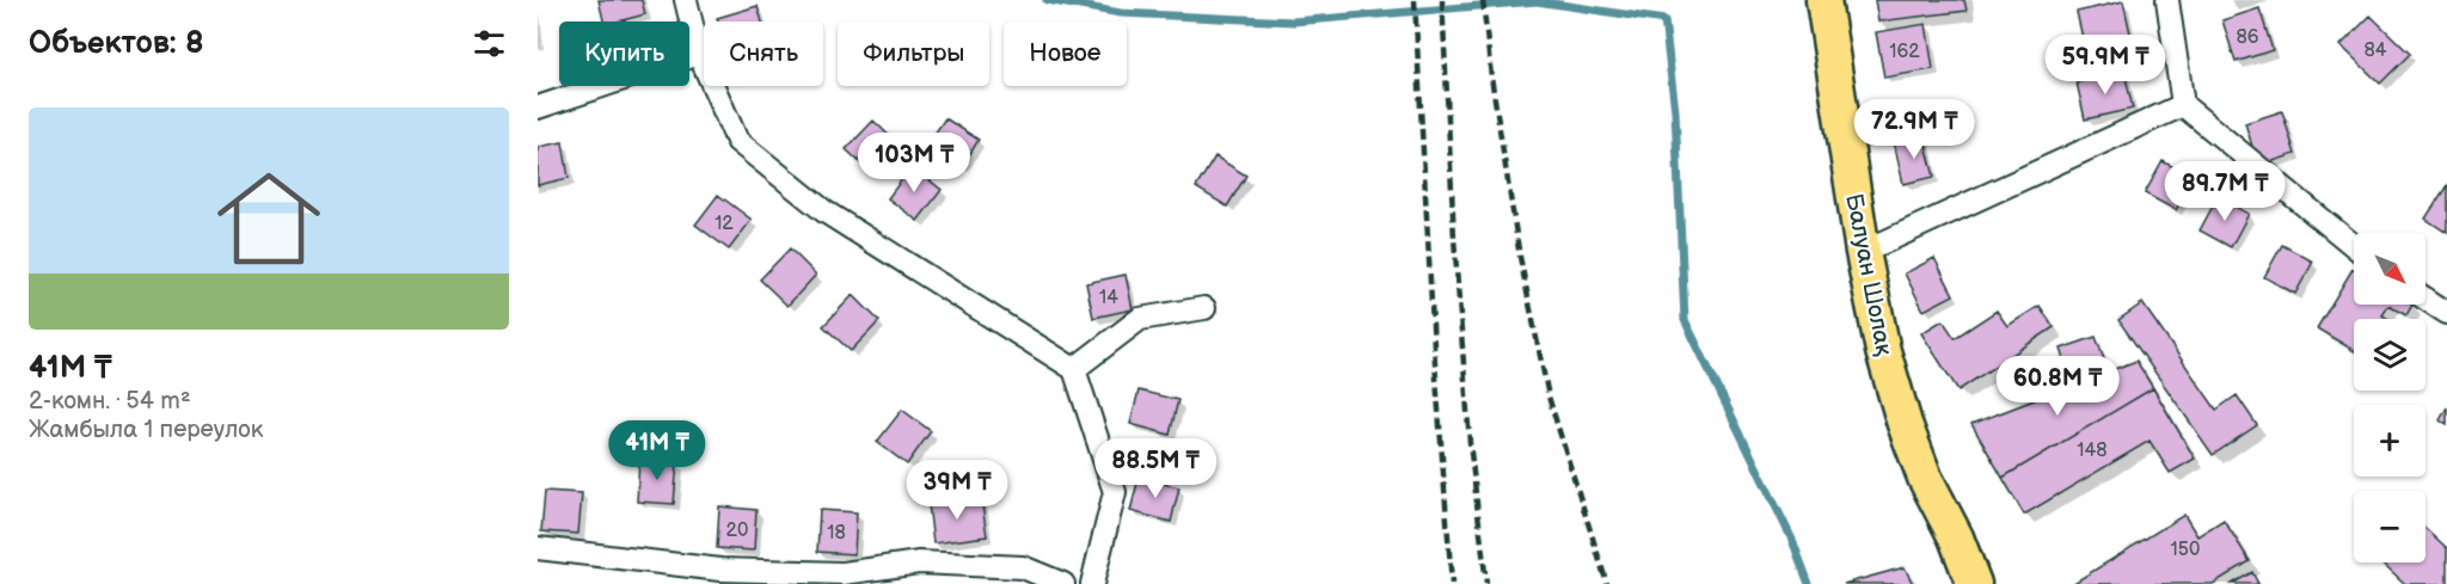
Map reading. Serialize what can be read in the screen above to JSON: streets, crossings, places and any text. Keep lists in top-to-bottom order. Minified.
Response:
{"streets":{"main road":["Балуан Шолақ"]},"house_numbers":["86","84","162","12","14","148","20","18","150"],"north":"bottom right","page":{"heading":"Объектов: 8","chip":["Купить","Снять","Фильтры","Новое"],"price":["59.9M ₸","72.9M ₸","103M ₸","89.7M ₸","60.8M ₸","41M ₸","88.5M ₸","39M ₸"],"list":[{"name":"41M ₸","note":"2-комн. · 54 m² · Жамбыла 1 переулок"}],"map_buttons":["+","−"]}}
